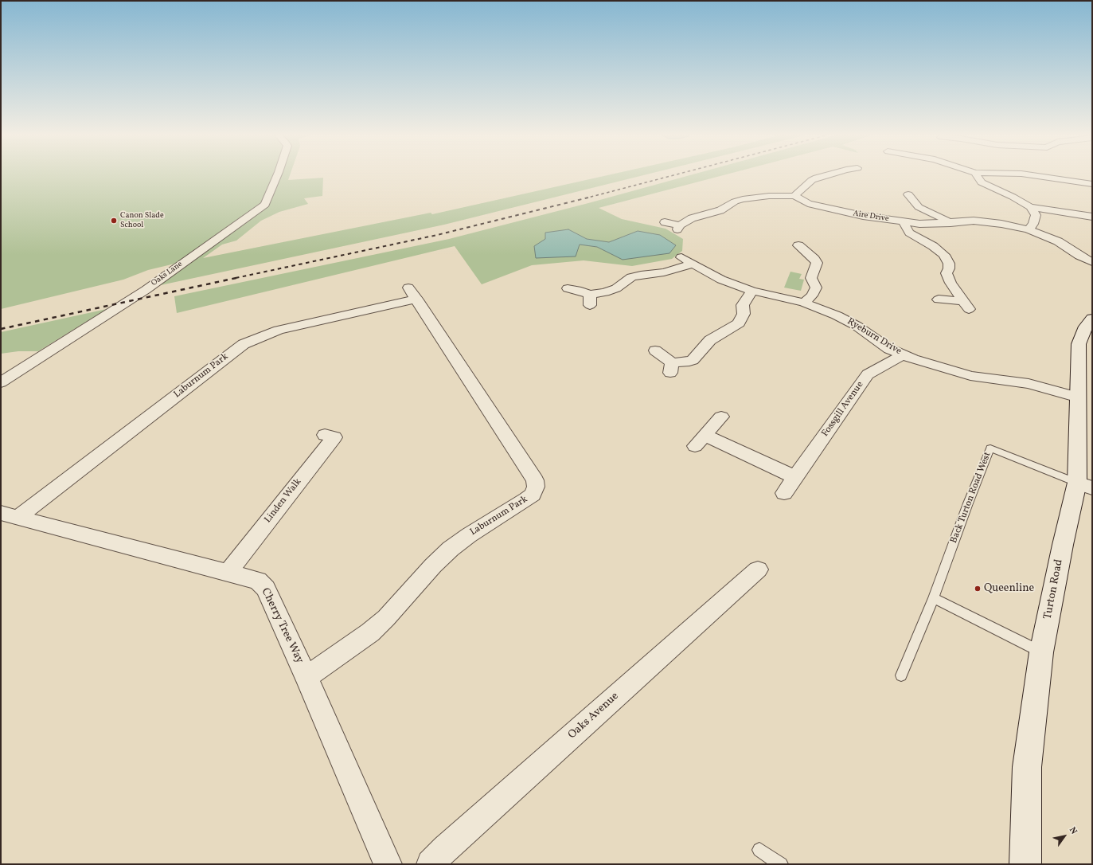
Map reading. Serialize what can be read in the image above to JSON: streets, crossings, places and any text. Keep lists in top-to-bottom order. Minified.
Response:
{"streets":{"main road":["Turton Road"],"street":["Aire Drive","Oaks Lane","Ryeburn Drive","Laburnum Park","Fossgill Avenue","Linden Walk","Cherry Tree Way","Oaks Avenue"],"lane":["Back Turton Road West"]},"crossings":[["Ryeburn Drive","Fossgill Avenue"],["Ryeburn Drive","Turton Road"],["Laburnum Park","Cherry Tree Way"],["Back Turton Road West","Turton Road"],["Linden Walk","Cherry Tree Way"]],"places":["Canon Slade School","Queenline"],"north":"top right"}
